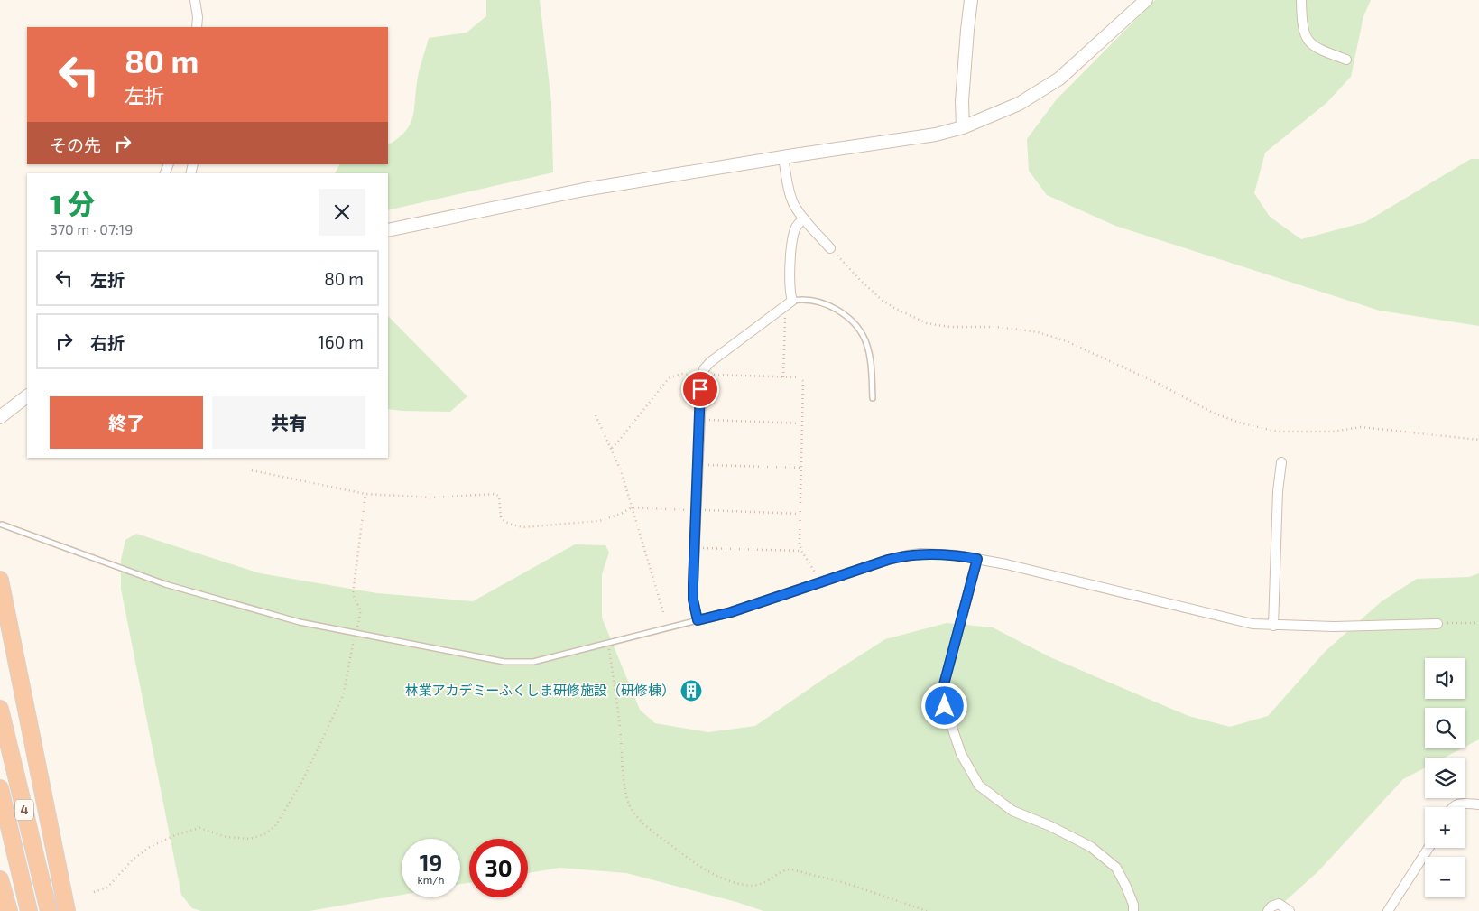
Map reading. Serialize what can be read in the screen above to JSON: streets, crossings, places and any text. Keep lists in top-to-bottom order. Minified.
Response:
{"streets":{"highway":["4"]},"places":{"building":["林業アカデミーふくしま研修施設（研修棟）"]},"page":{"turn":["80 m","左折"],"then":"その先","heading":["1 分","370 m · 07:19"],"list":[{"name":"左折","value":"80 m"},{"name":"右折","value":"160 m"}],"buttons":["終了","共有"],"map_buttons":["+","−"],"speed":"19 km/h","limit":"30"}}
